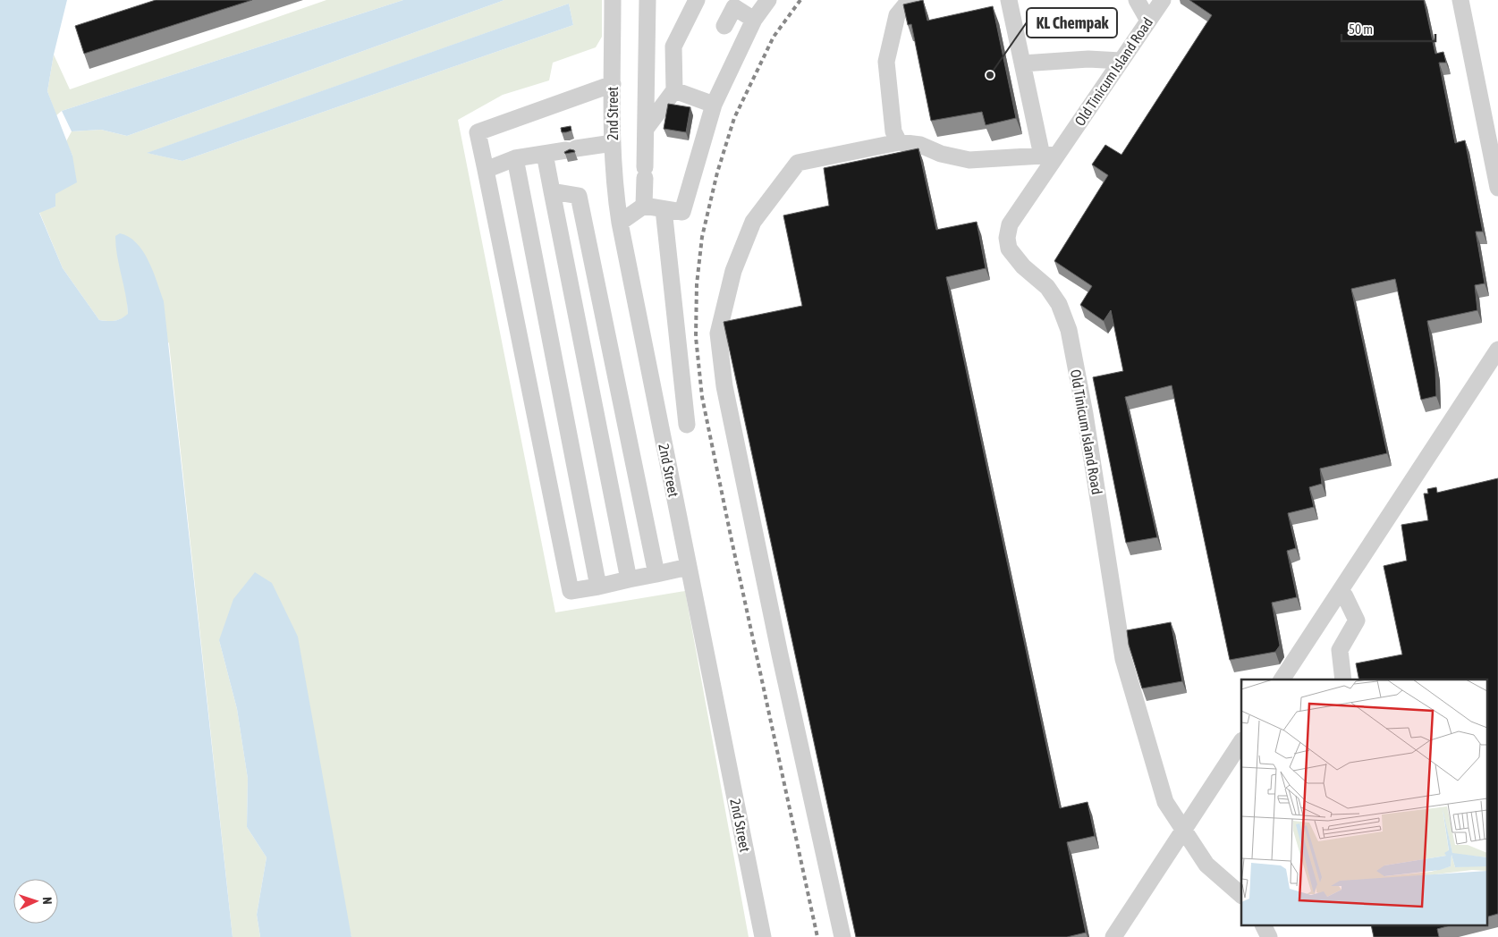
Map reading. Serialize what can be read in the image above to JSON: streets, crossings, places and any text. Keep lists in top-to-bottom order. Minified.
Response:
{"streets":{"street":["Old Tinicum Island Road","2nd Street"]},"places":["KL Chempak"],"scale_bar":"50 m","north":"right"}
